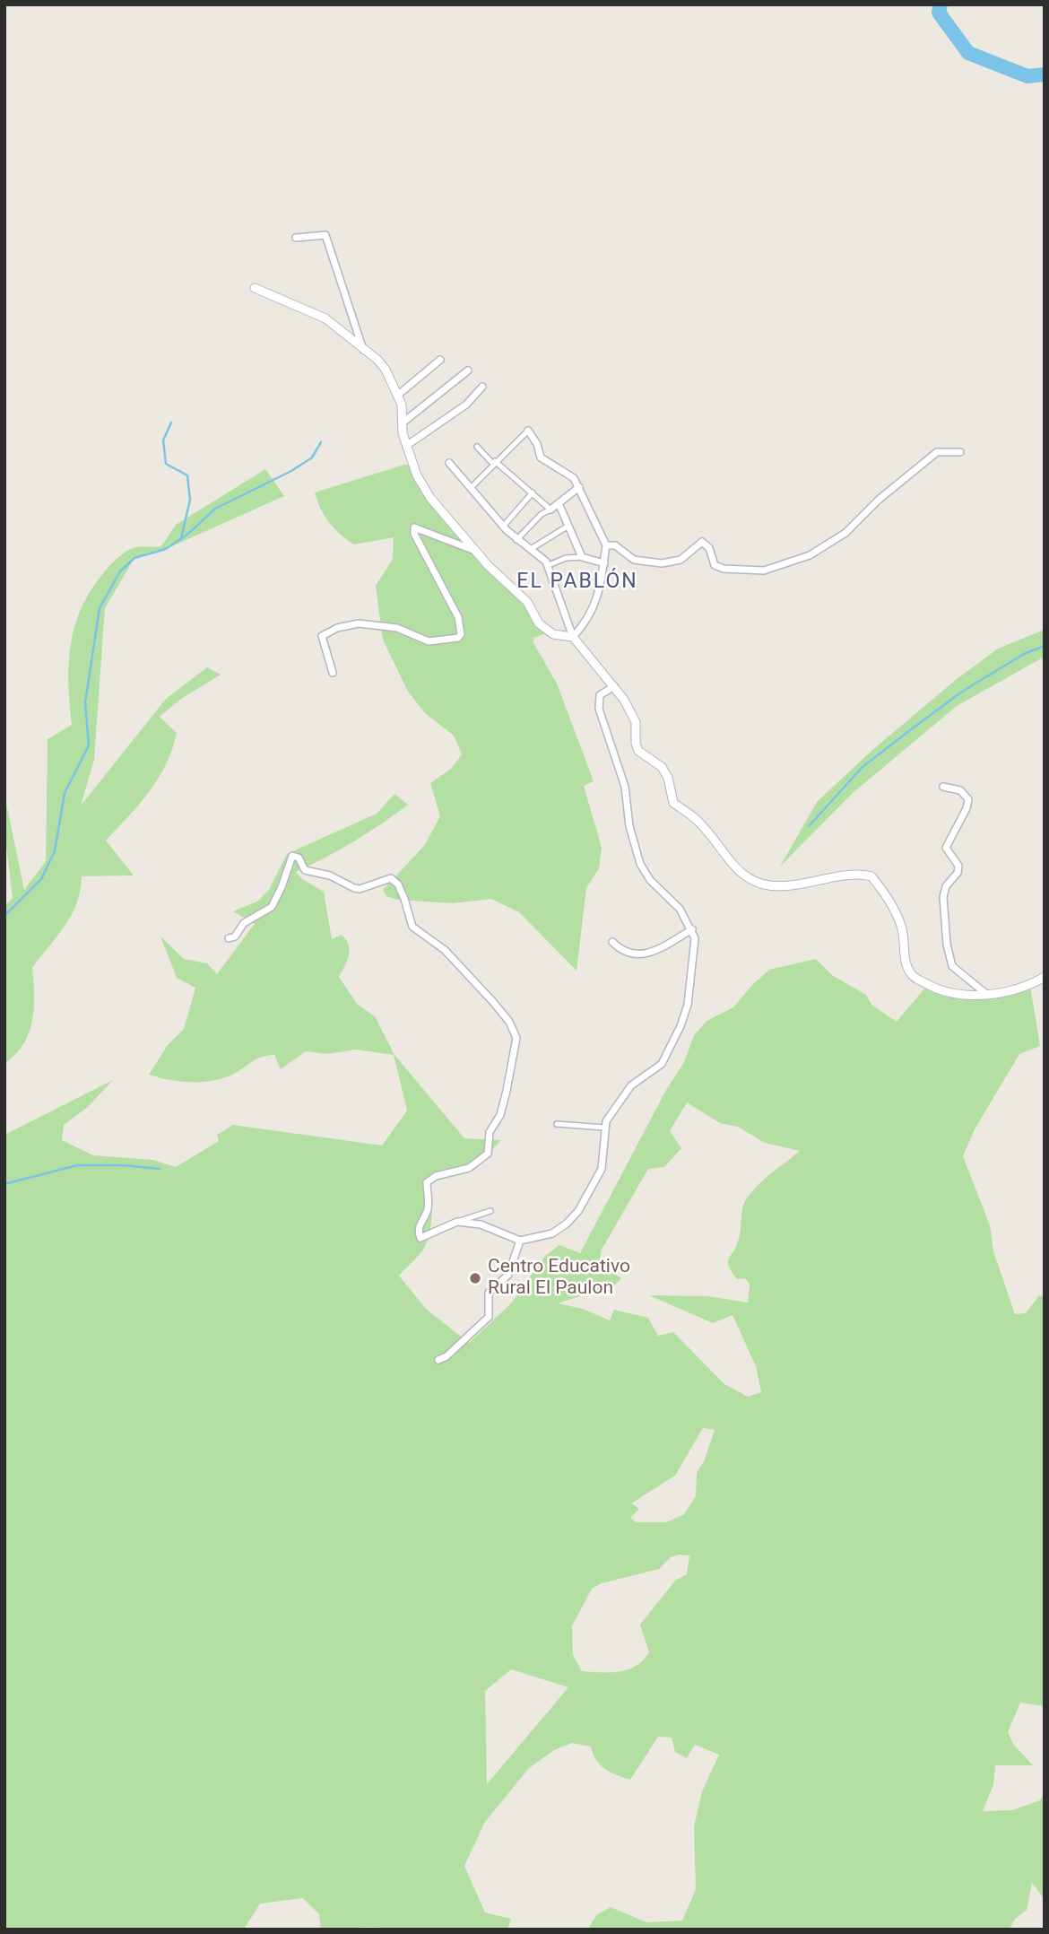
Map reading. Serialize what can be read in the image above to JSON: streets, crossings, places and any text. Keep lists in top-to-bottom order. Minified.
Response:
{"districts":["EL PABLÓN"],"places":["Centro Educativo Rural El Paulon"]}
